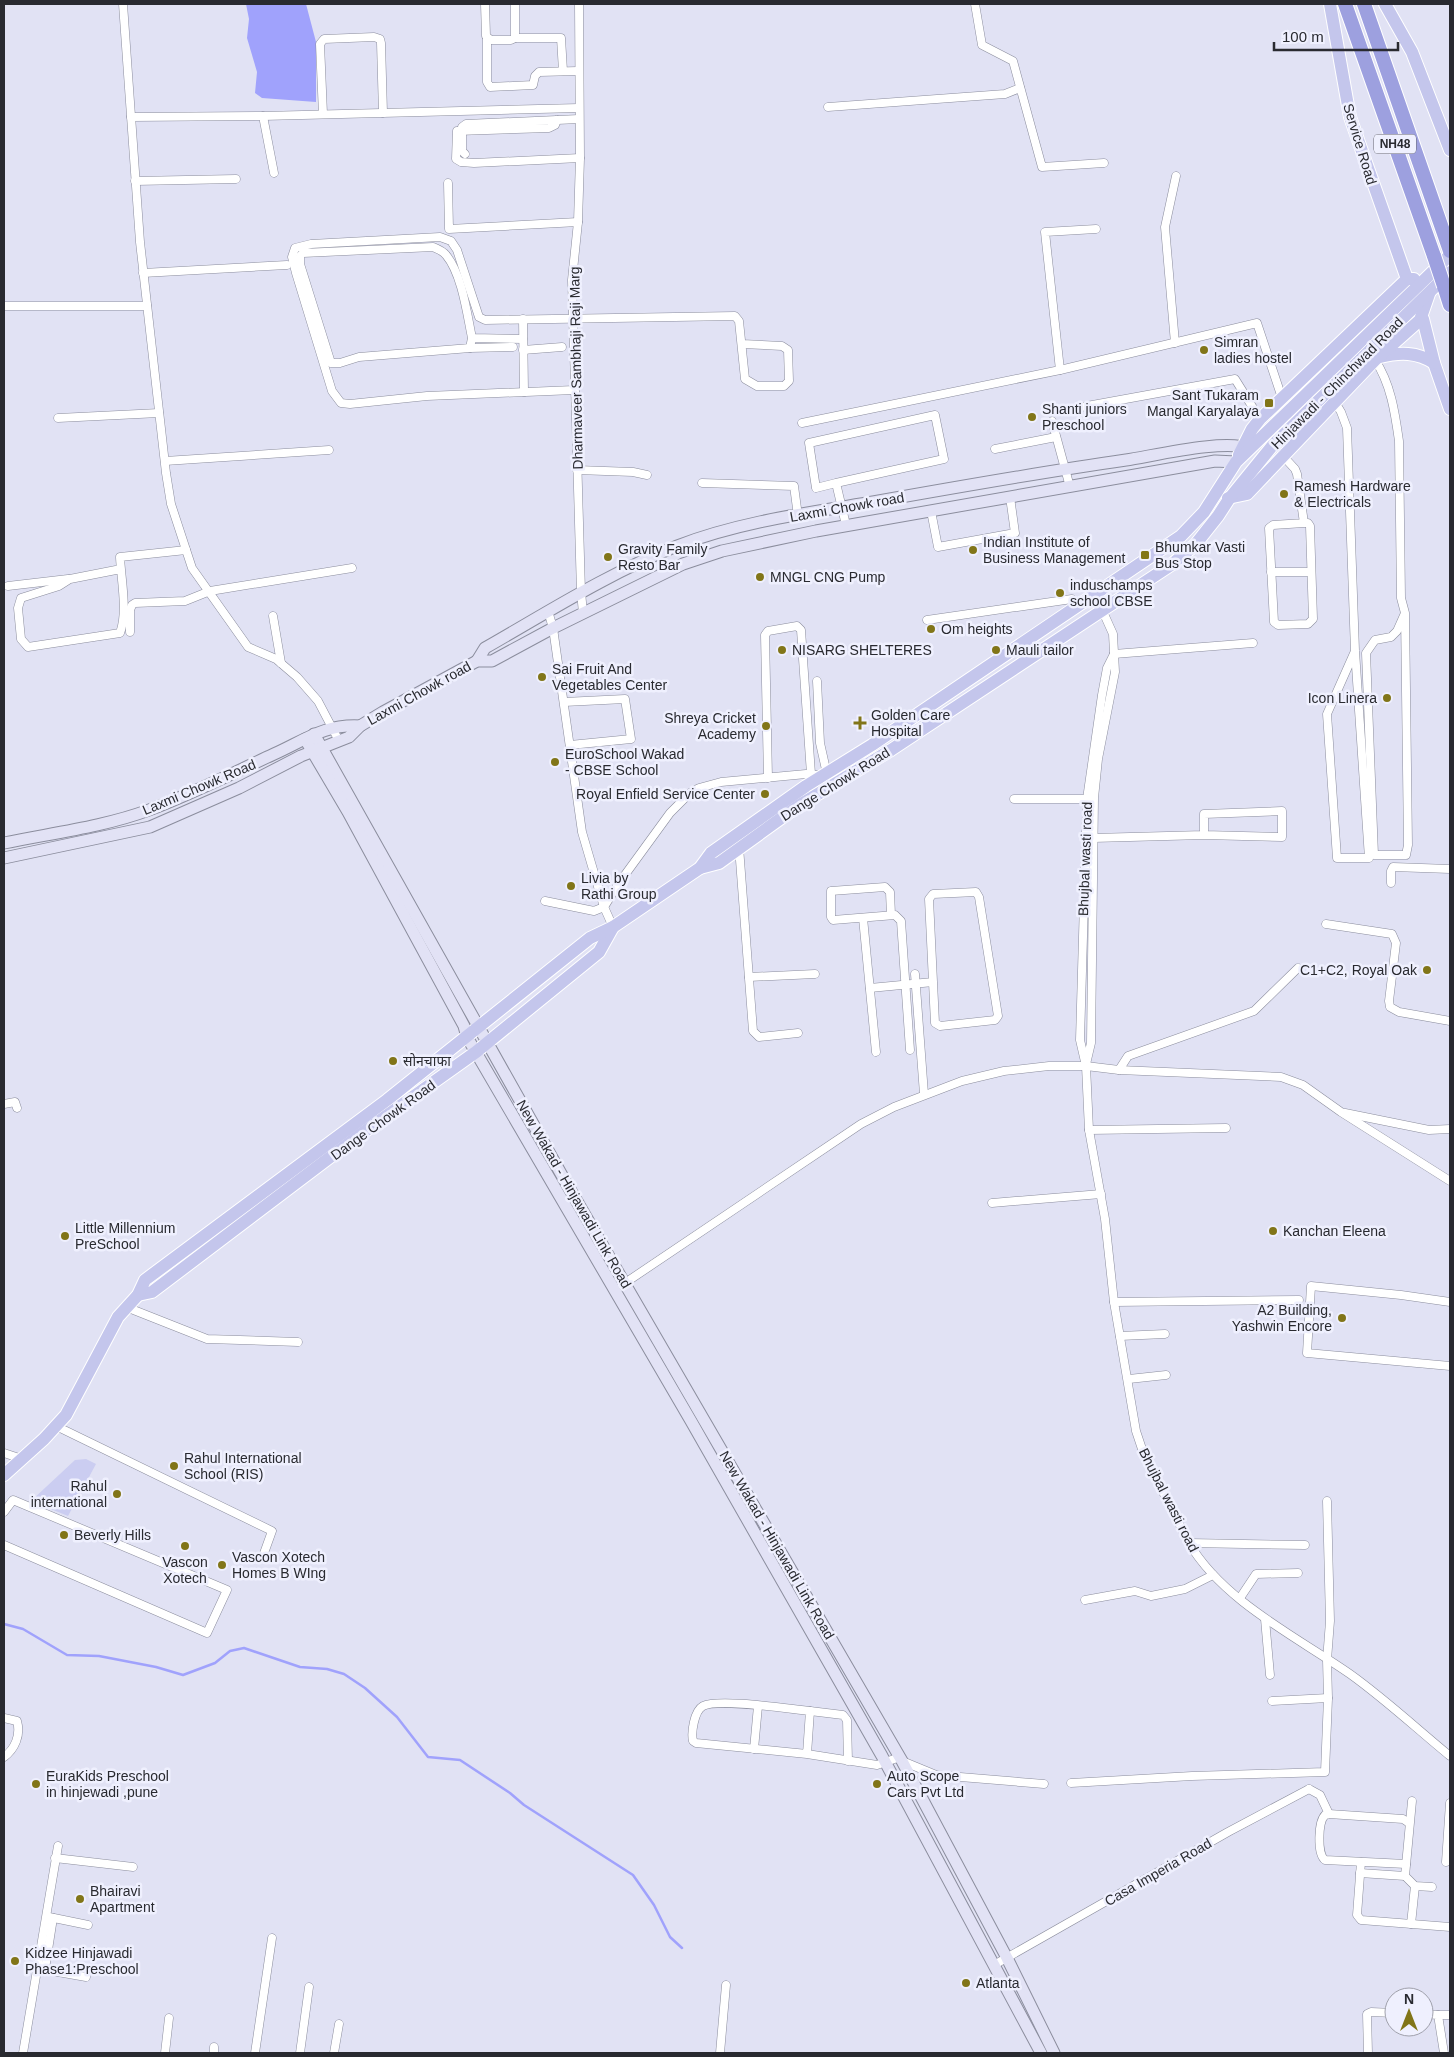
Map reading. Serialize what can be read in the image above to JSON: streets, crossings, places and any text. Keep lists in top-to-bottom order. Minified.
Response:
{"streets":{"highway":["NH48"],"main road":["Service Road","Hinjawadi - Chinchwad Road","Laxmi Chowk road","Dange Chowk Road","Laxmi Chowk Road","New Wakad - Hinjawadi Link Road"],"street":["Dharmaveer Sambhaji Raji Marg","Bhujbal wasti road","Casa Imperia Road"]},"crossings":[["NH48","Hinjawadi - Chinchwad Road"],["Dharmaveer Sambhaji Raji Marg","Laxmi Chowk road"],["Hinjawadi - Chinchwad Road","Laxmi Chowk road"],["Hinjawadi - Chinchwad Road","Dange Chowk Road"],["Laxmi Chowk road","Dange Chowk Road"],["Laxmi Chowk road","Laxmi Chowk Road"],["Dange Chowk Road","Bhujbal wasti road"],["Dange Chowk Road","New Wakad - Hinjawadi Link Road"],["Laxmi Chowk Road","New Wakad - Hinjawadi Link Road"],["New Wakad - Hinjawadi Link Road","Casa Imperia Road"]],"places":{"other":["Simran ladies hostel","Shanti juniors Preschool","Ramesh Hardware & Electricals","Indian Institute of Business Management","Gravity Family Resto Bar","MNGL CNG Pump","induschamps school CBSE","Om heights","NISARG SHELTERES","Mauli tailor","Sai Fruit And Vegetables Center","Icon Linera","Shreya Cricket Academy","EuroSchool Wakad - CBSE School","Royal Enfield Service Center","Livia by Rathi Group","C1+C2, Royal Oak","सोनचाफा","Kanchan Eleena","Little Millennium PreSchool","A2 Building, Yashwin Encore","Rahul International School (RIS)","Rahul international","Beverly Hills","Vascon Xotech","Vascon Xotech Homes B WIng","EuraKids Preschool in hinjewadi ,pune","Auto Scope Cars Pvt Ltd","Bhairavi Apartment","Kidzee Hinjawadi Phase1:Preschool","Atlanta"],"transit":["Sant Tukaram Mangal Karyalaya","Bhumkar Vasti Bus Stop"],"health":["Golden Care Hospital"]},"scale_bar":"100 m","north":"top"}
